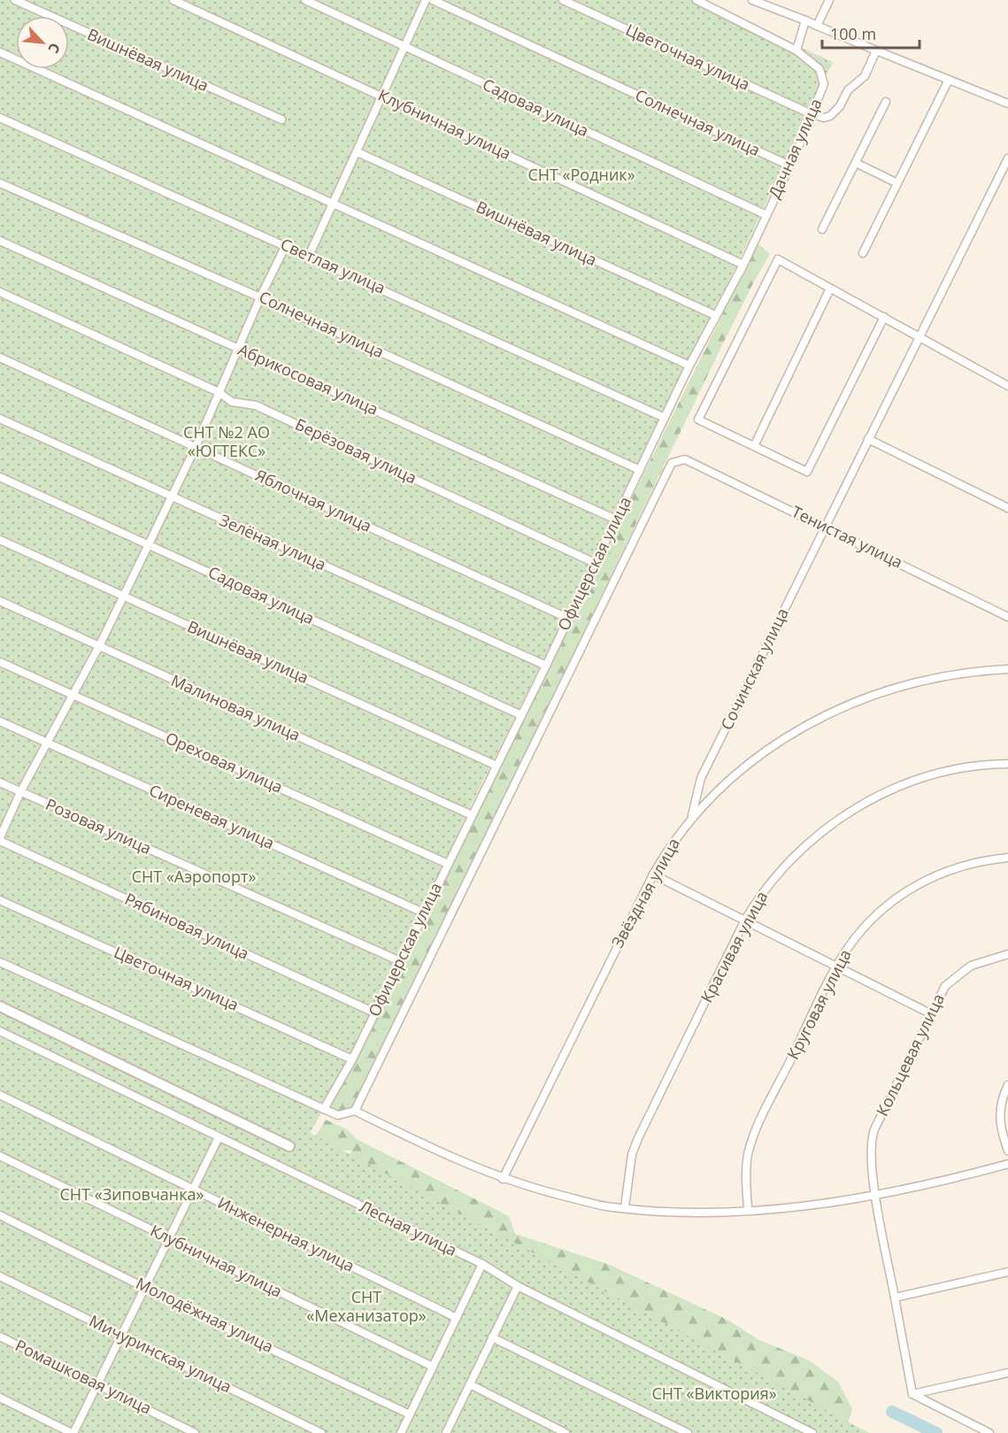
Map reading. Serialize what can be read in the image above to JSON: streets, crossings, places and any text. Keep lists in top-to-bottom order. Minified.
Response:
{"streets":{"street":["Цветочная улица","Вишнёвая улица","Садовая улица","Солнечная улица","Клубничная улица","Дачная улица","Светлая улица","Абрикосовая улица","Берёзовая улица","Яблочная улица","Тенистая улица","Зелёная улица","Офицерская улица","Сочинская улица","Малиновая улица","Ореховая улица","Сиреневая улица","Розовая улица","Звёздная улица","Рябиновая улица","Красивая улица","Круговая улица","Кольцевая улица","Лесная улица","Инженерная улица","Молодёжная улица","Мичуринская улица","Ромашковая улица"]},"crossings":[["Цветочная улица","Дачная улица"],["Цветочная улица","Офицерская улица"],["Вишнёвая улица","Дачная улица"],["Вишнёвая улица","Офицерская улица"],["Садовая улица","Дачная улица"],["Садовая улица","Офицерская улица"],["Солнечная улица","Дачная улица"],["Солнечная улица","Офицерская улица"],["Клубничная улица","Дачная улица"],["Дачная улица","Светлая улица"],["Дачная улица","Офицерская улица"],["Светлая улица","Офицерская улица"],["Абрикосовая улица","Офицерская улица"],["Берёзовая улица","Офицерская улица"],["Яблочная улица","Офицерская улица"],["Тенистая улица","Сочинская улица"],["Зелёная улица","Офицерская улица"],["Офицерская улица","Малиновая улица"],["Офицерская улица","Ореховая улица"],["Офицерская улица","Сиреневая улица"],["Офицерская улица","Розовая улица"],["Офицерская улица","Рябиновая улица"],["Сочинская улица","Звёздная улица"]],"parks":["СНТ «Родник»","СНТ №2 АО «ЮГТЕКС»","СНТ «Аэропорт»","СНТ «Зиповчанка»","СНТ «Механизатор»","СНТ «Виктория»"],"scale_bar":"100 m","north":"bottom right"}
